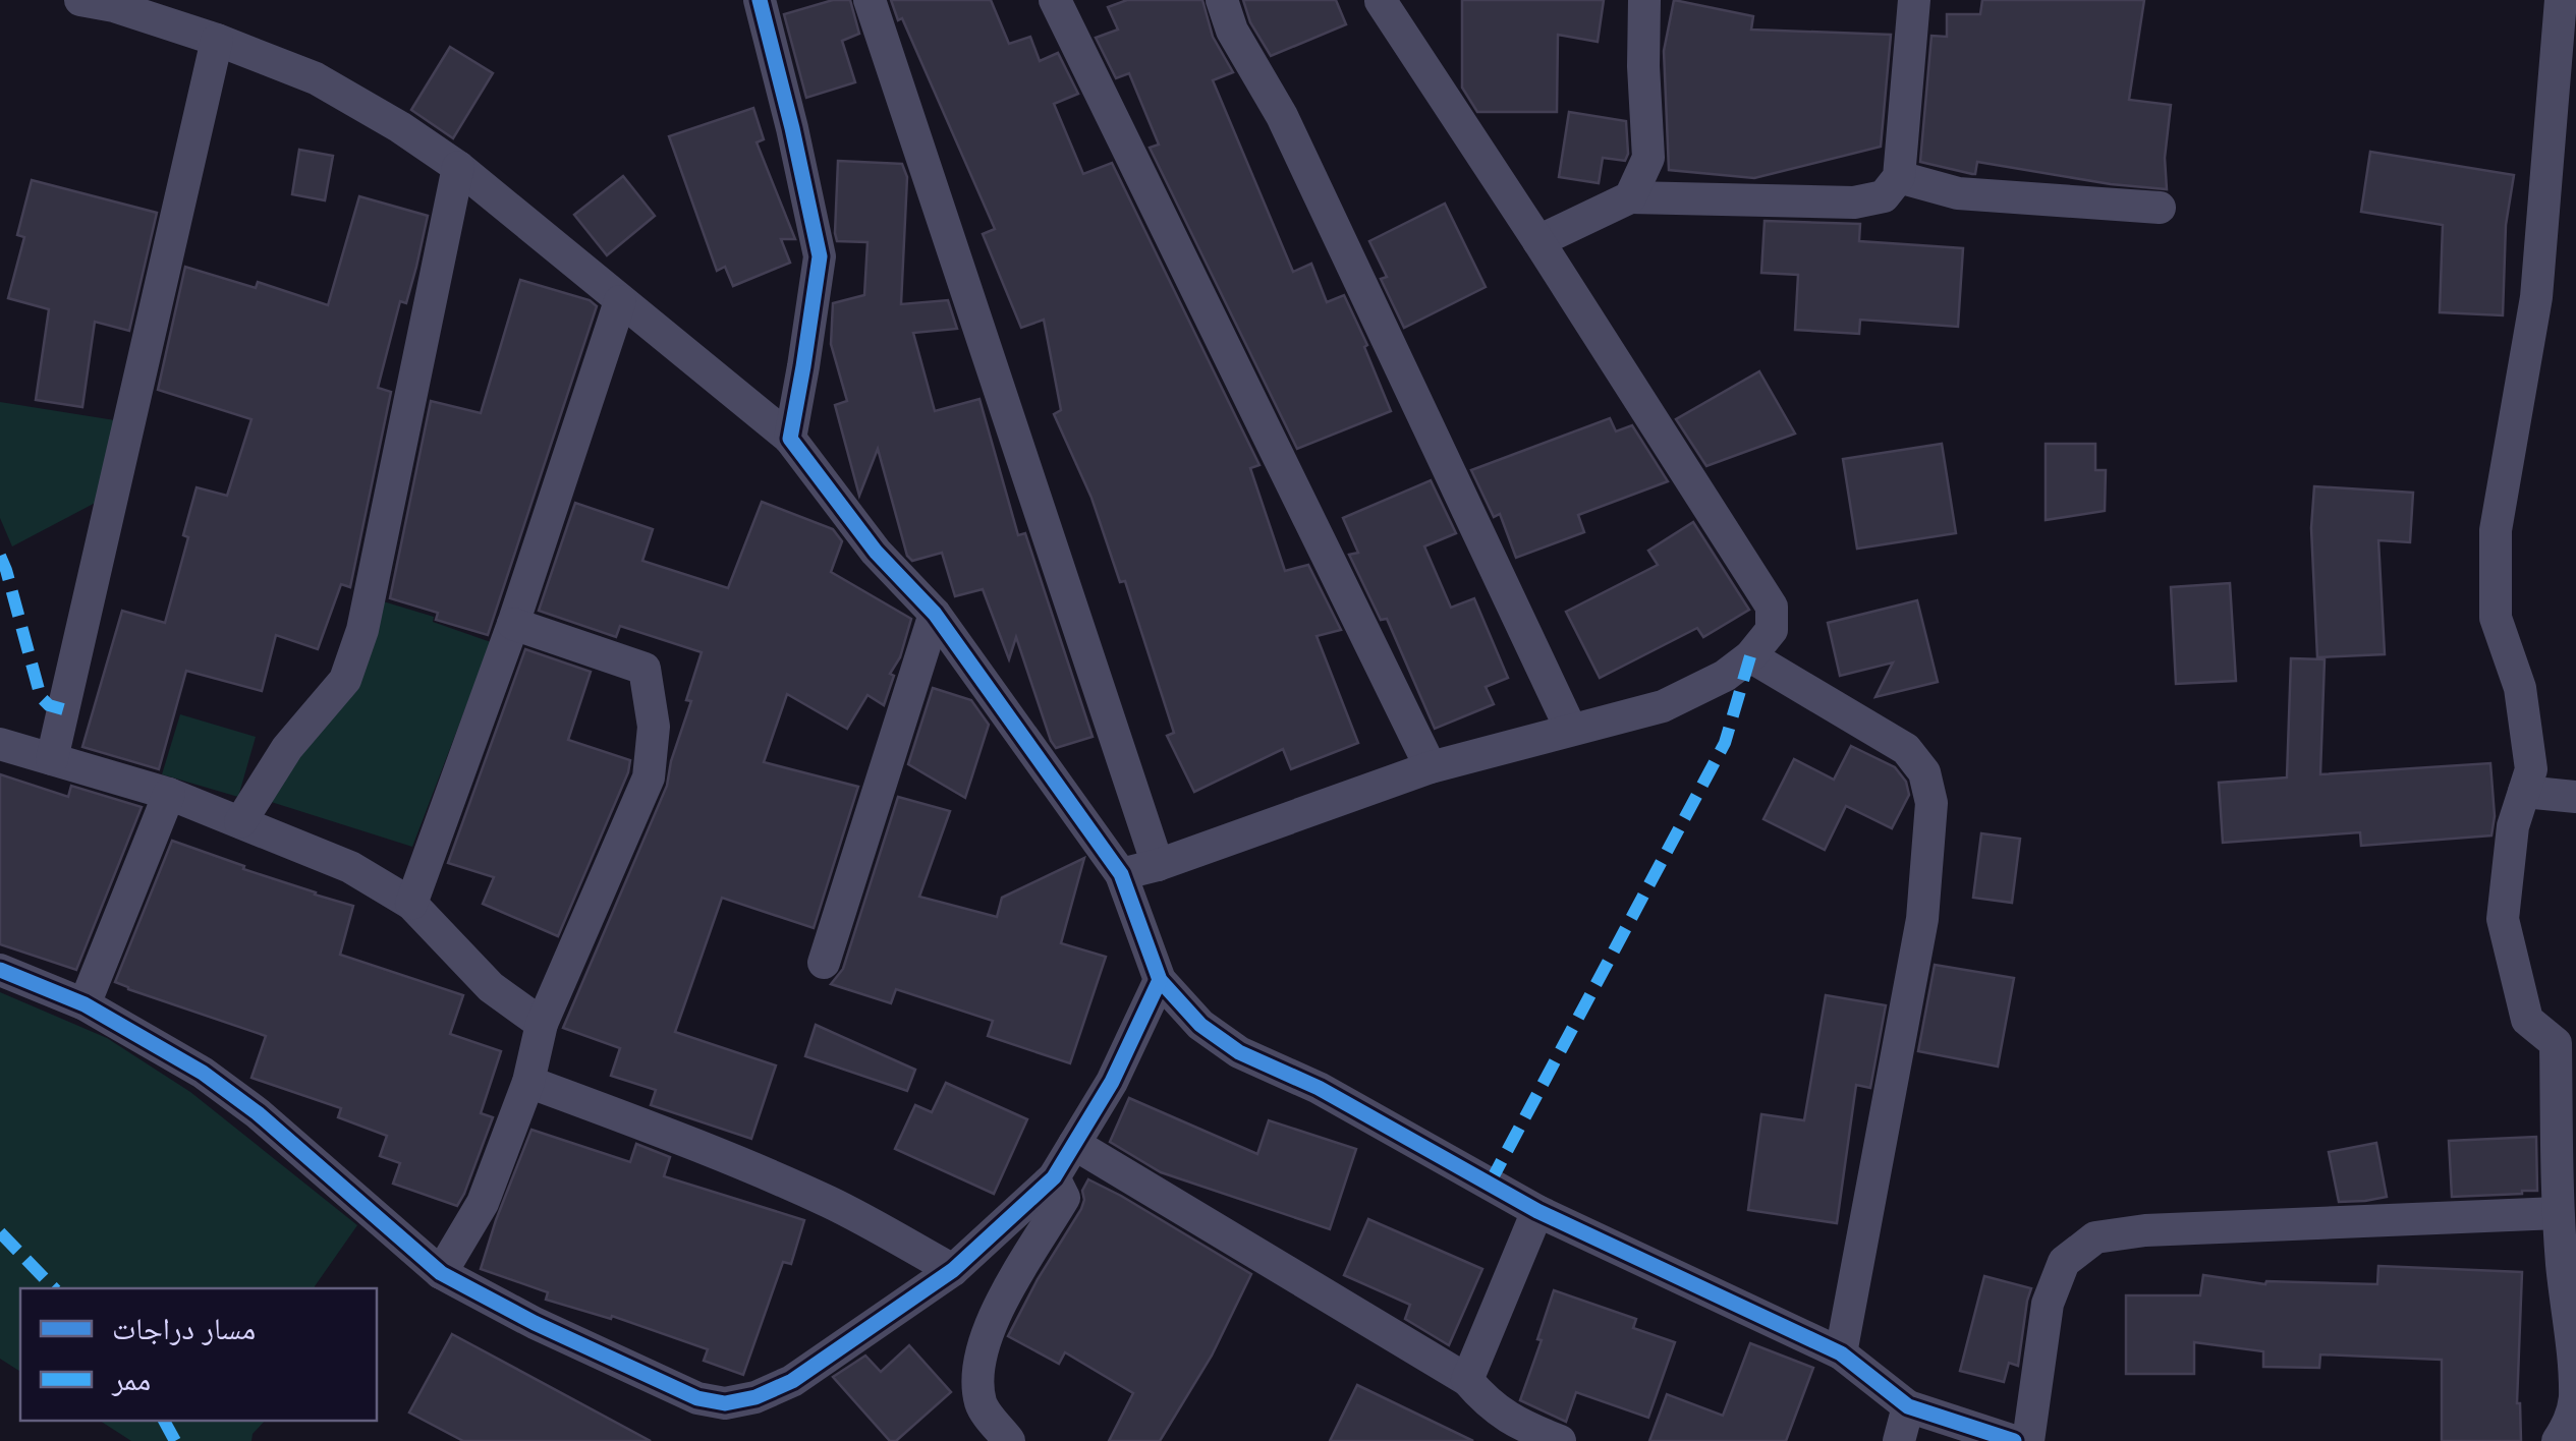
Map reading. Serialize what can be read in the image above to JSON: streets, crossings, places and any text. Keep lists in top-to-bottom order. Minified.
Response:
{"legend":["مسار دراجات","ممر"]}
